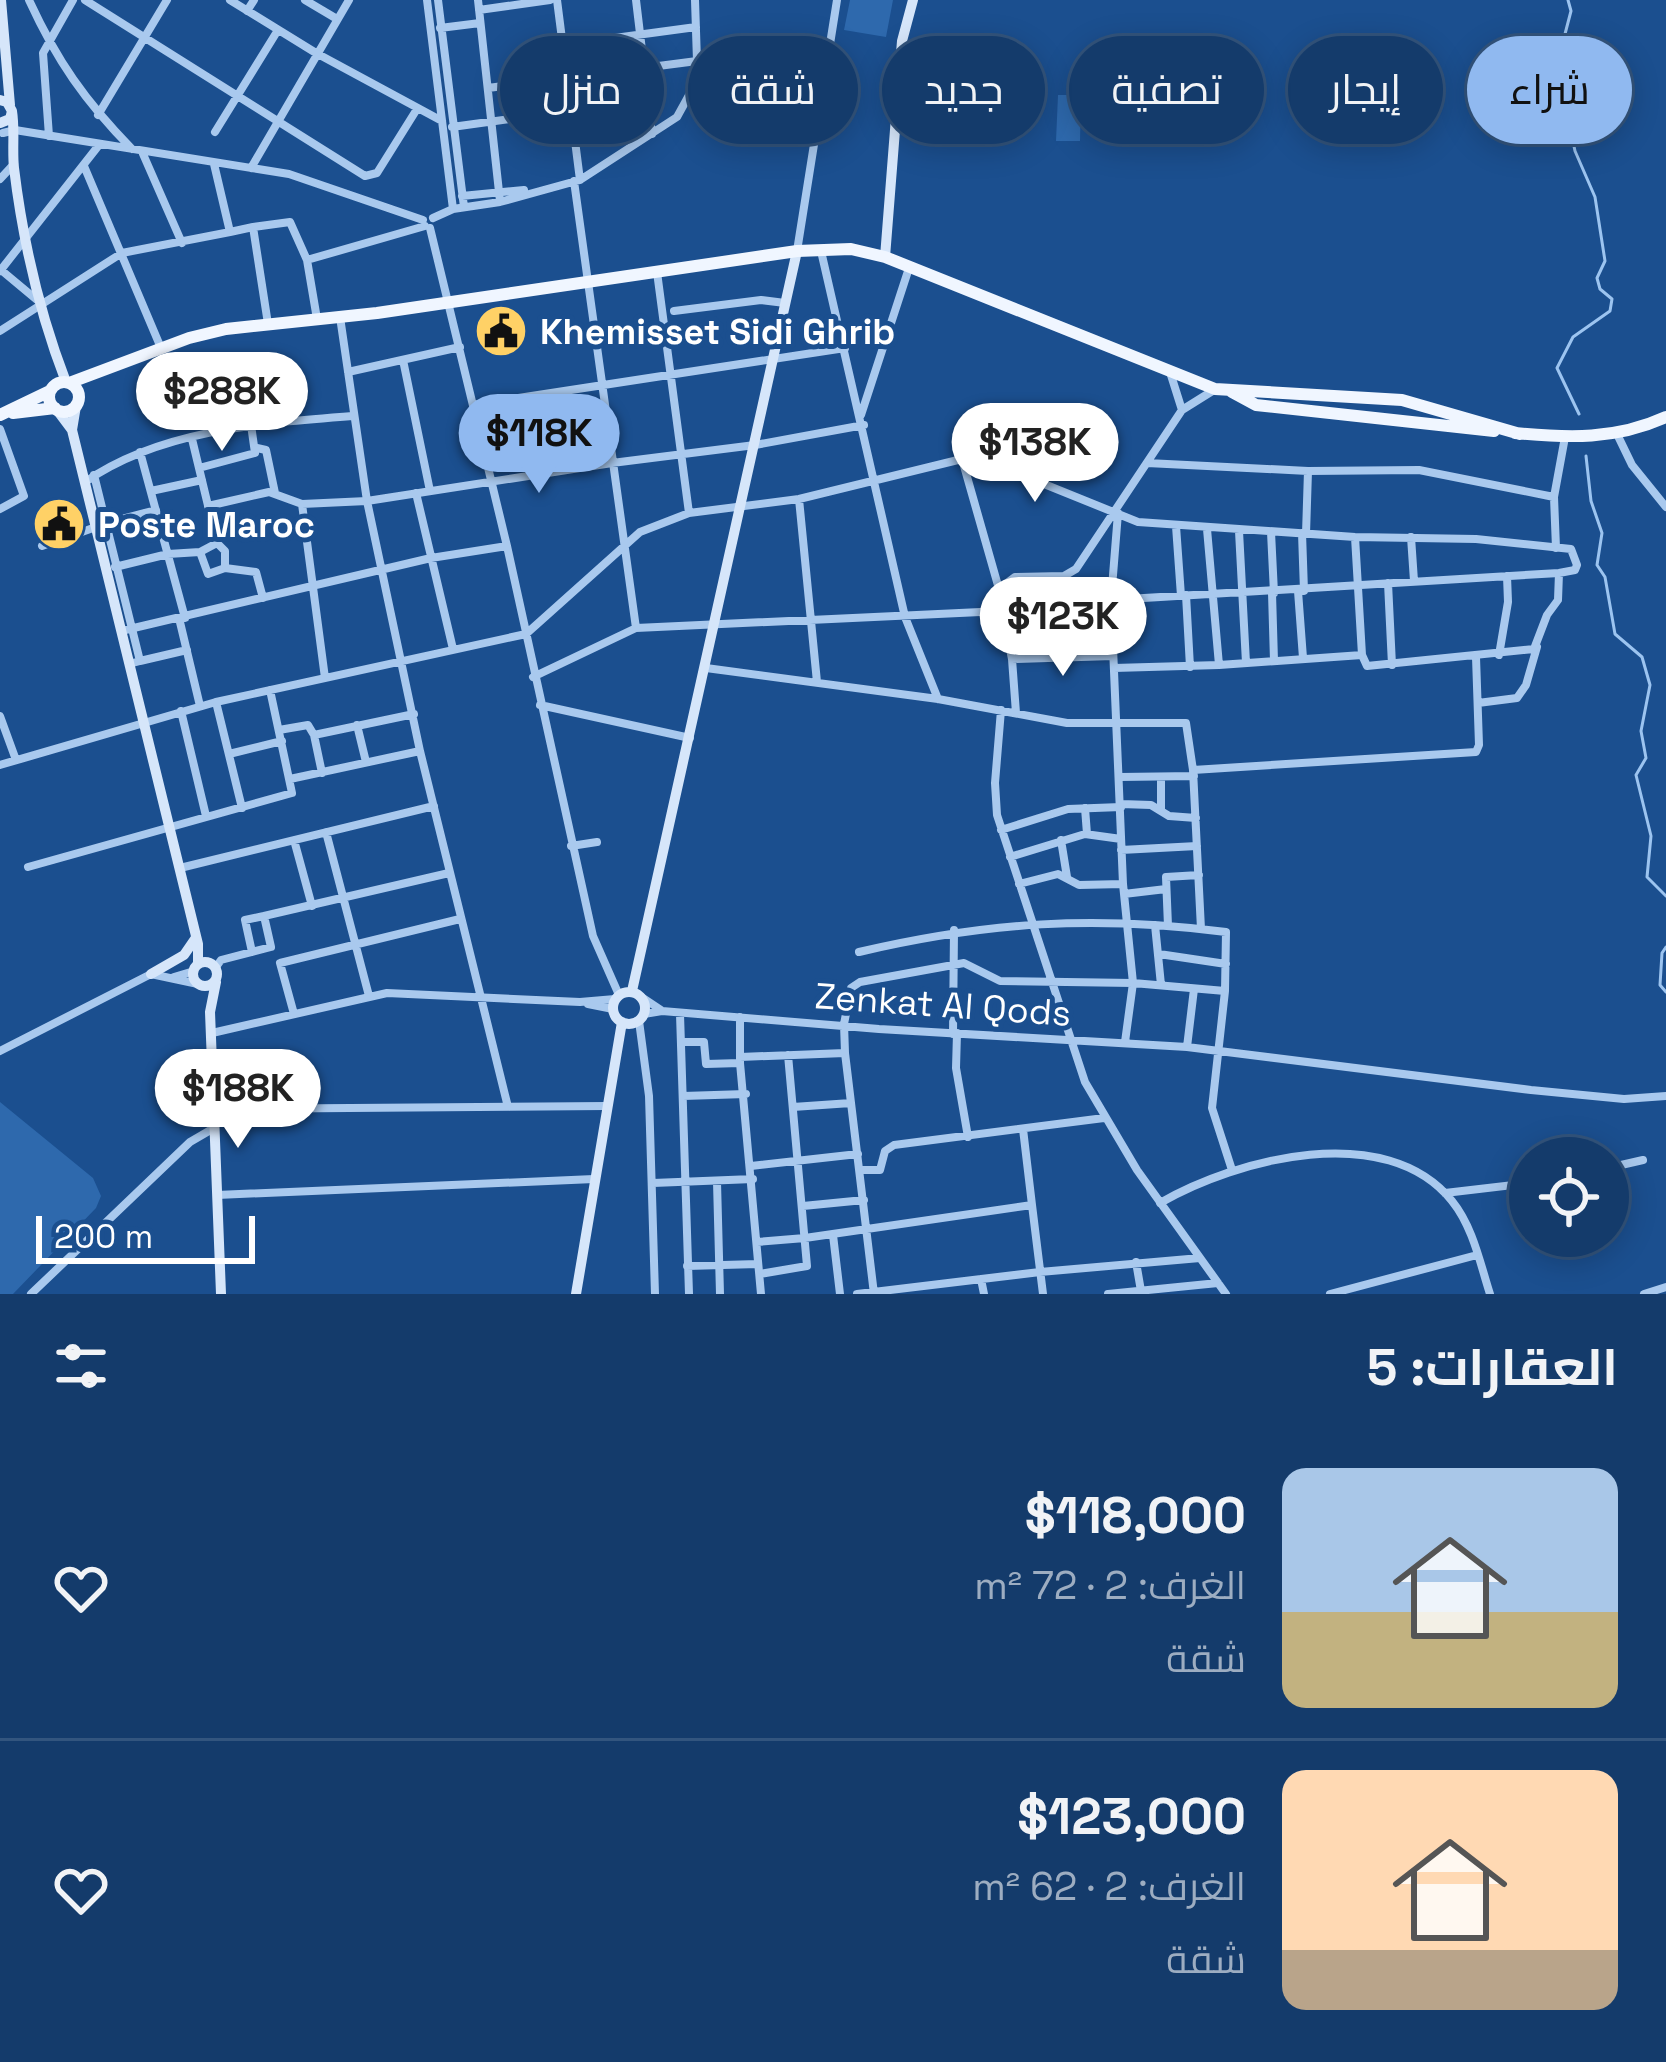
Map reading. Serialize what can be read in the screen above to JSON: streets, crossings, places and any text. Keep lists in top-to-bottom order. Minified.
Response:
{"streets":{"street":["Zenkat Al Qods"]},"places":{"public building":["Khemisset Sidi Ghrib","Poste Maroc"]},"scale_bar":"200 m","page":{"chip":["شراء","إيجار","تصفية","جديد","شقة","منزل"],"price":["$288K","$118K","$138K","$123K","$188K"],"scale":"200 m","heading":"العقارات: 5","list":[{"name":"$118,000","note":"الغرف: 2 · 72 m² · شقة"},{"name":"$123,000","note":"الغرف: 2 · 62 m² · شقة"}]}}
